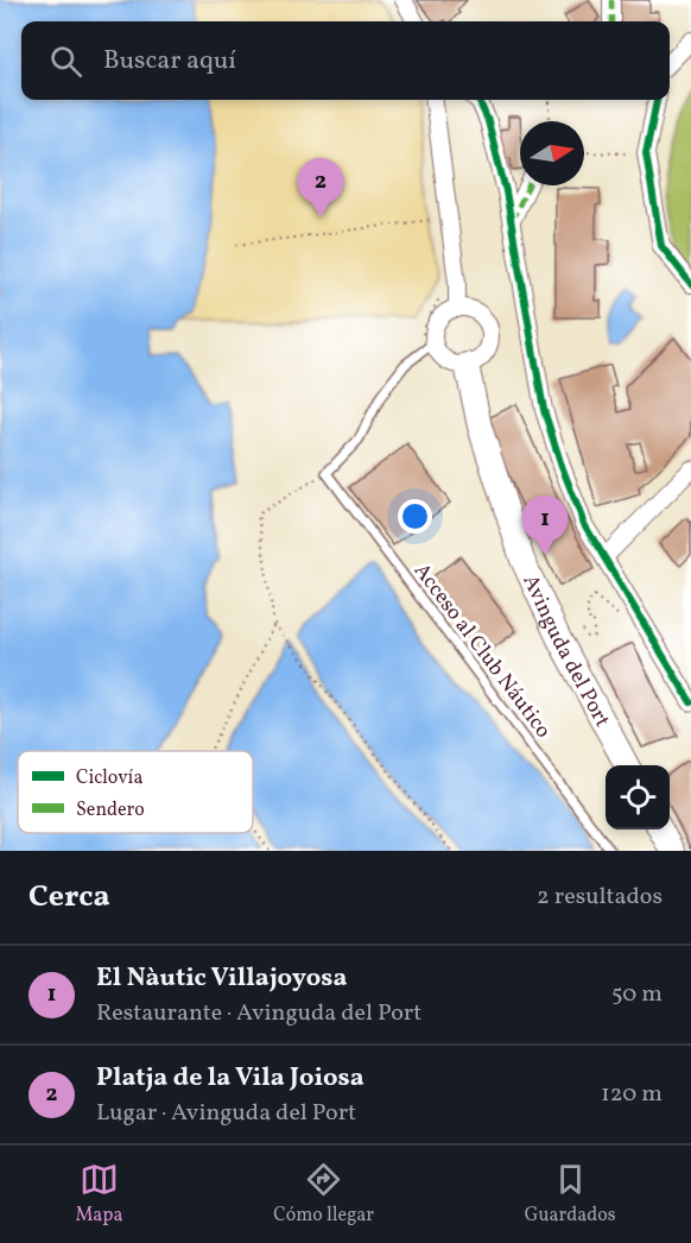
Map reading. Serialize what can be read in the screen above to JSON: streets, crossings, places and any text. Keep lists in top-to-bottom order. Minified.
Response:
{"streets":{"street":["Avinguda del Port"],"lane":["Acceso al Club Náutico"]},"legend":["Ciclovía","Sendero"],"north":"right","page":{"search":"Buscar aquí","pins":["2","1"],"heading":["Cerca","2 resultados"],"list":[{"mark":"1","name":"El Nàutic Villajoyosa","note":"Restaurante · Avinguda del Port","value":"50 m"},{"mark":"2","name":"Platja de la Vila Joiosa","note":"Lugar · Avinguda del Port","value":"120 m"}],"nav":["Mapa","Cómo llegar","Guardados"]}}
